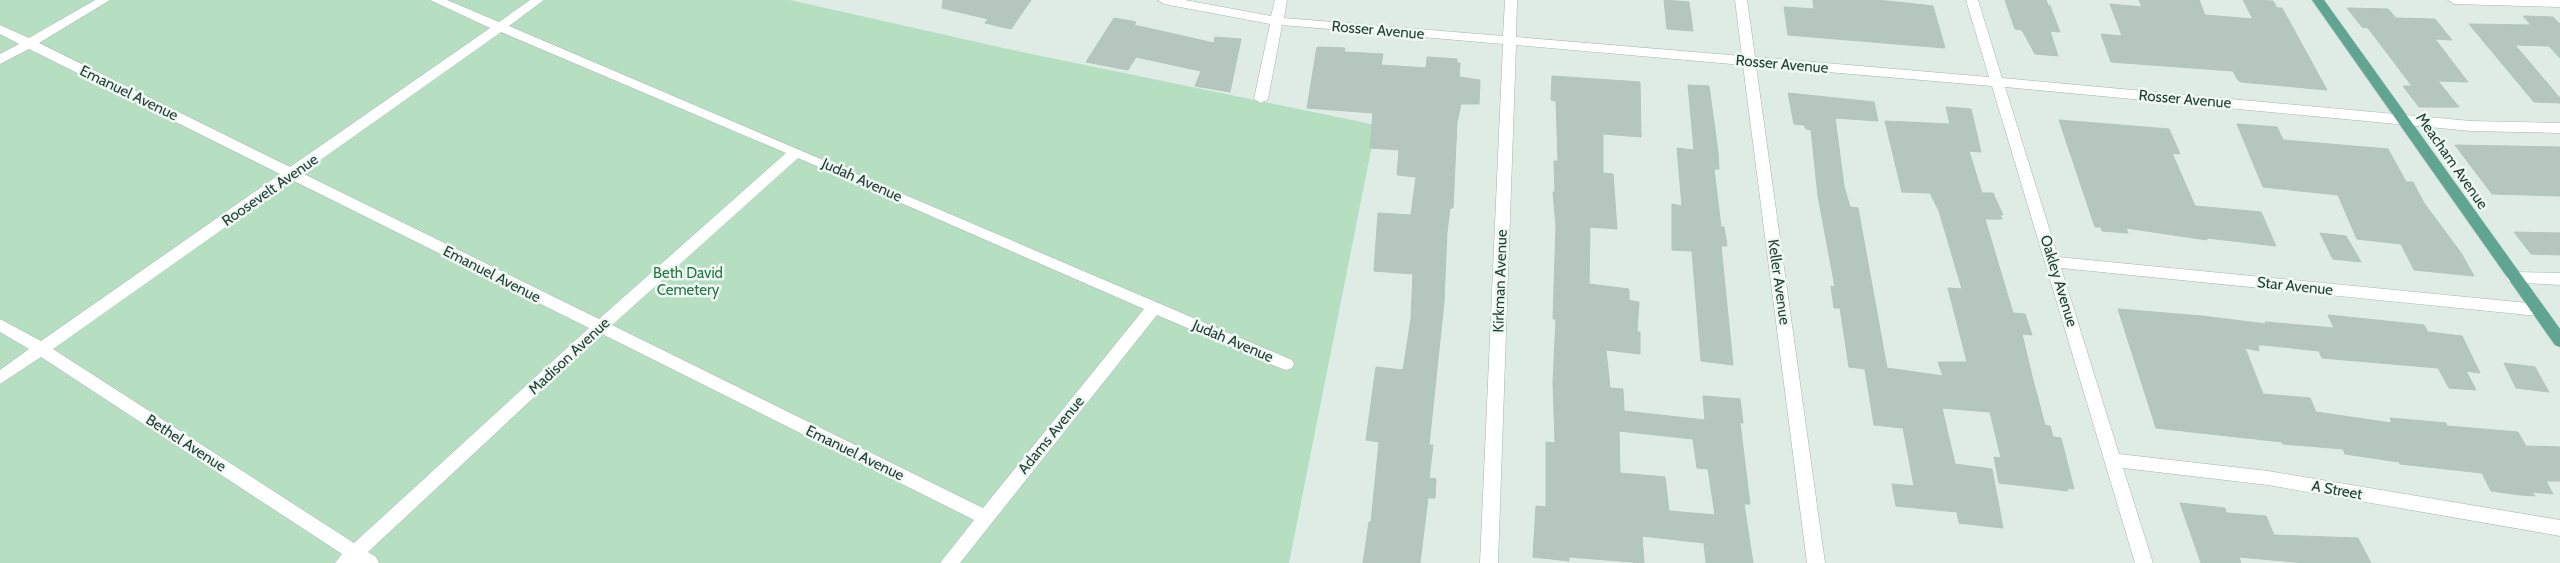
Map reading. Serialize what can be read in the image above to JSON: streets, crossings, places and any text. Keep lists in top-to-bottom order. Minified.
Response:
{"streets":{"main road":["Meacham Avenue"],"street":["Rosser Avenue","Emanuel Avenue","Judah Avenue","Roosevelt Avenue","Kirkman Avenue","Oakley Avenue","Keller Avenue","Star Avenue","Madison Avenue","Adams Avenue","Bethel Avenue","A Street"]},"crossings":[["Rosser Avenue","Meacham Avenue"],["Rosser Avenue","Kirkman Avenue"],["Rosser Avenue","Oakley Avenue"],["Rosser Avenue","Keller Avenue"],["Emanuel Avenue","Roosevelt Avenue"],["Emanuel Avenue","Madison Avenue"],["Emanuel Avenue","Adams Avenue"],["Meacham Avenue","Star Avenue"],["Judah Avenue","Roosevelt Avenue"],["Judah Avenue","Madison Avenue"],["Judah Avenue","Adams Avenue"],["Roosevelt Avenue","Bethel Avenue"],["Oakley Avenue","Star Avenue"],["Oakley Avenue","A Street"],["Madison Avenue","Bethel Avenue"]],"parks":["Beth David Cemetery"]}
